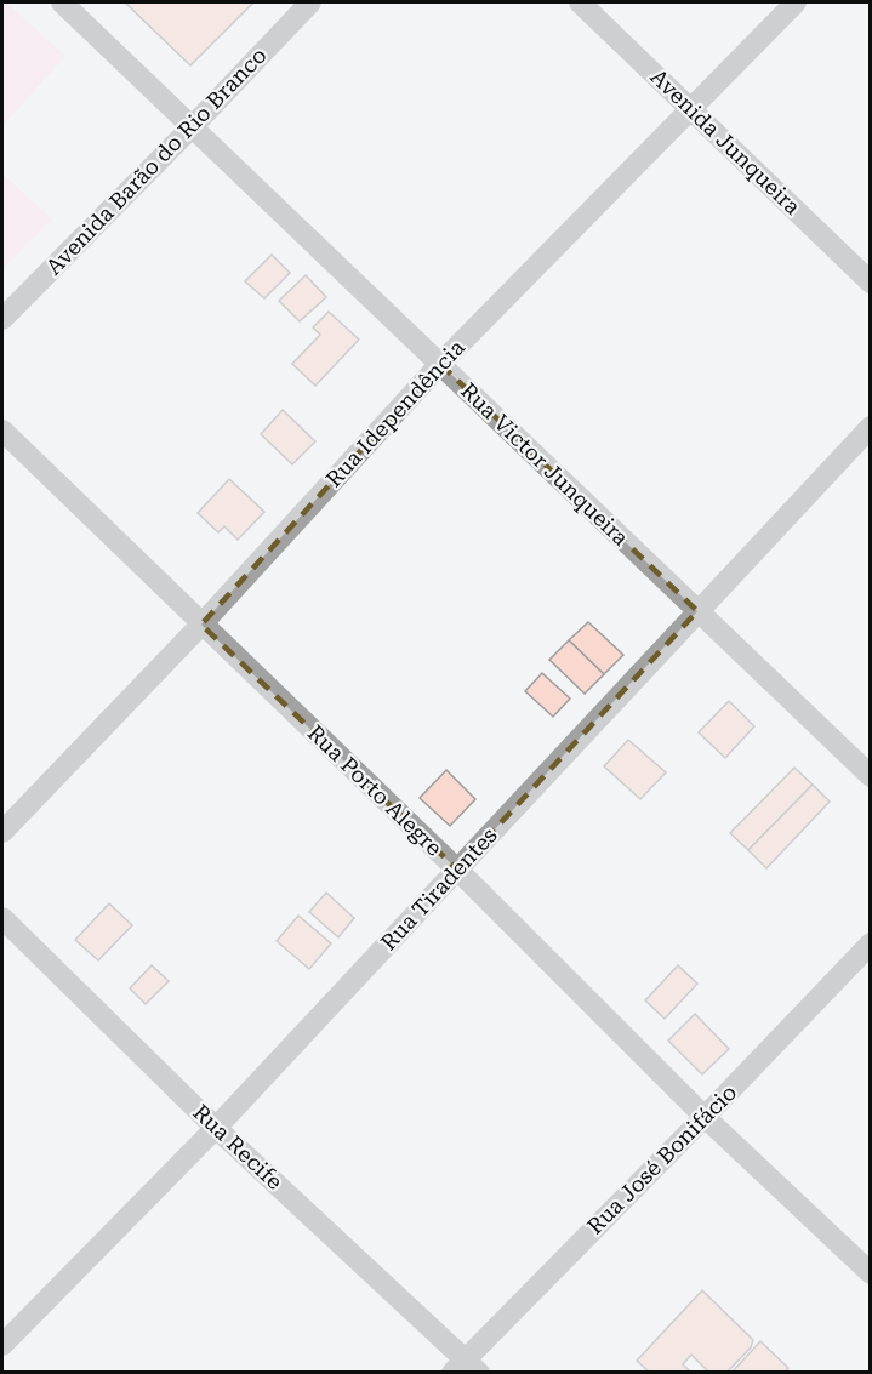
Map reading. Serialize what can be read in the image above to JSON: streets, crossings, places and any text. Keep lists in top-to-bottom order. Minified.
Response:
{"streets":{"street":["Avenida Junqueira","Avenida Barão do Rio Branco","Rua Idependência","Rua Victor Junqueira","Rua Porto Alegre","Rua Tiradentes","Rua Recife","Rua José Bonifácio"]},"crossings":[["Avenida Junqueira","Rua Idependência"],["Avenida Barão do Rio Branco","Rua Victor Junqueira"],["Rua Idependência","Rua Victor Junqueira"],["Rua Idependência","Rua Porto Alegre"],["Rua Victor Junqueira","Rua Tiradentes"],["Rua Porto Alegre","Rua Tiradentes"],["Rua Porto Alegre","Rua José Bonifácio"],["Rua Tiradentes","Rua Recife"],["Rua Recife","Rua José Bonifácio"]]}
